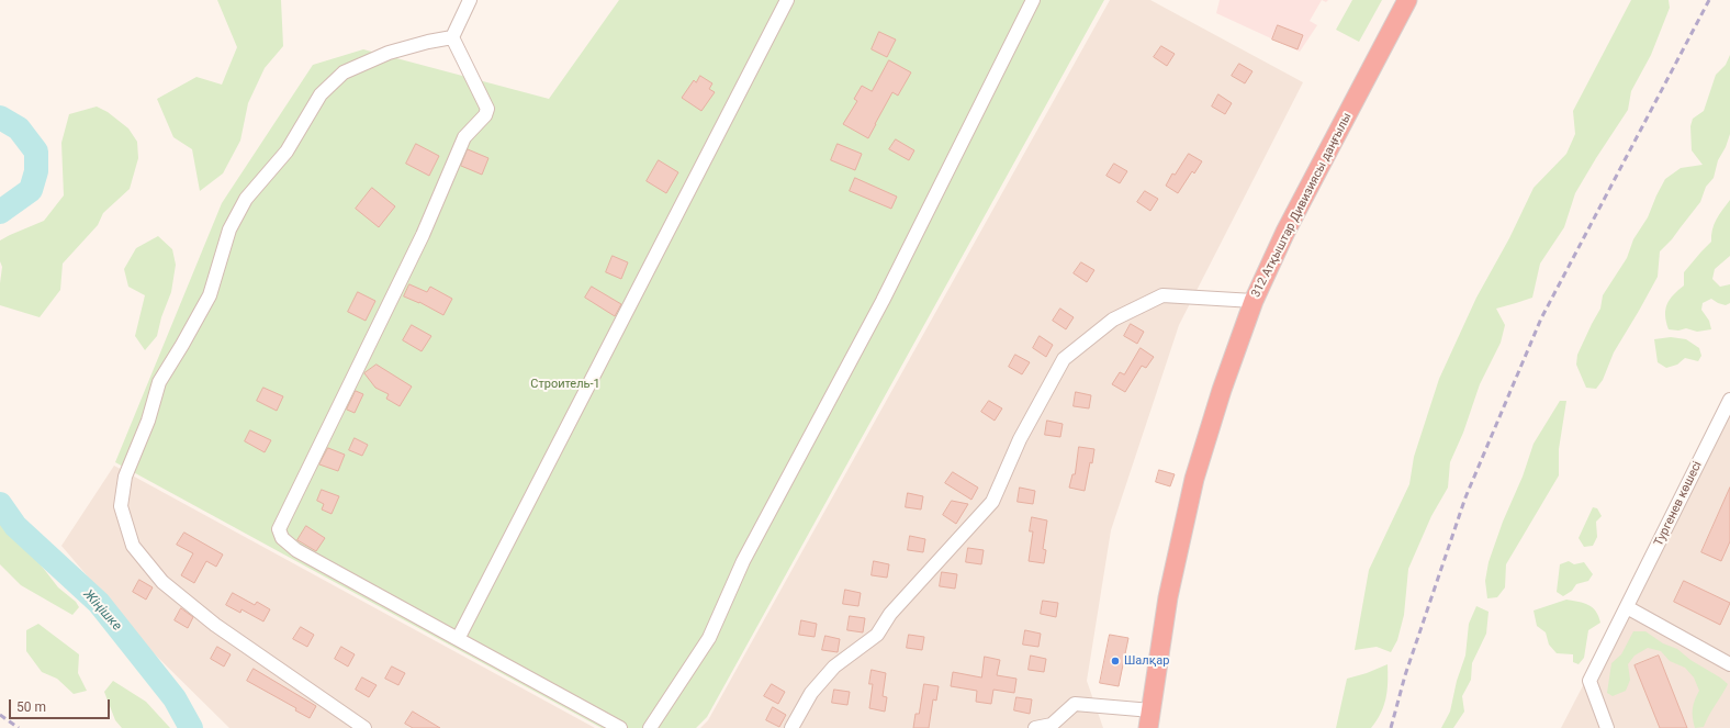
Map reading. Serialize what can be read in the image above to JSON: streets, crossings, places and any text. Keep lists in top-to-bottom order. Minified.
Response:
{"streets":{"highway":["312 Атқыштар Дивизиясы даңғылы"],"street":["Тургенев көшесі"]},"water":["Жіңішке"],"parks":["Строитель-1"],"places":["Шалқар"],"scale_bar":"50 m"}
